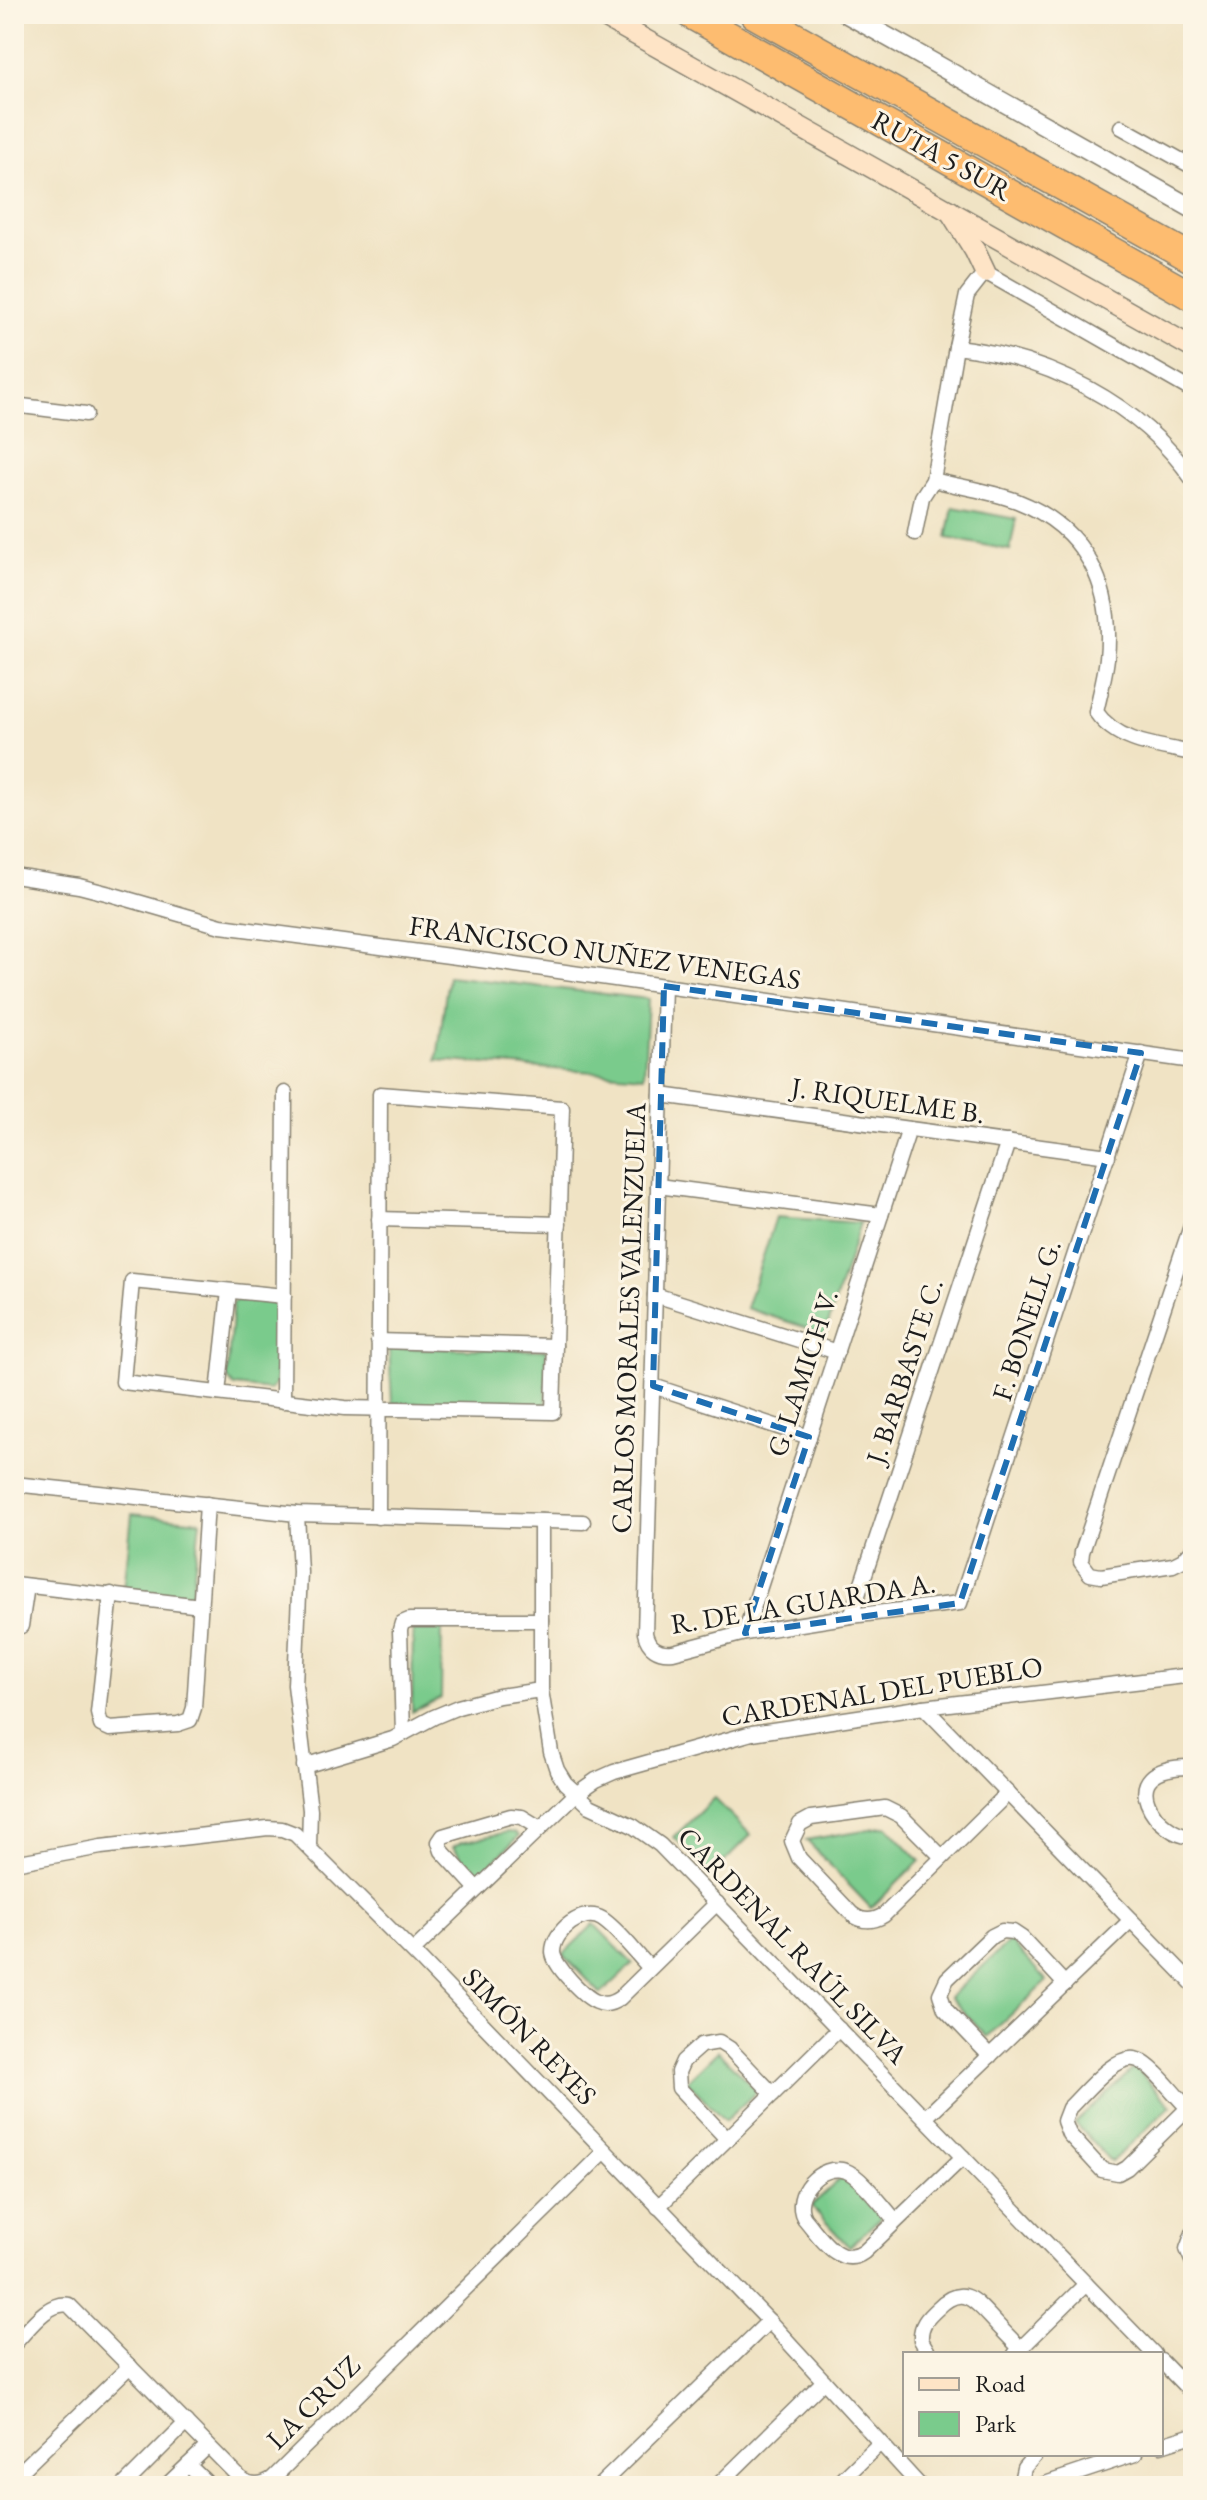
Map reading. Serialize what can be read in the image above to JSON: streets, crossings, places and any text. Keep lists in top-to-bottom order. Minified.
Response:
{"streets":{"highway":["RUTA 5 SUR"],"street":["FRANCISCO NUÑEZ VENEGAS","J. RIQUELME B.","CARLOS MORALES VALENZUELA","F. BONELL G.","J. BARBASTE C.","G. LAMICH V.","R. DE LA GUARDA A.","CARDENAL DEL PUEBLO","CARDENAL RAÚL SILVA","SIMÓN REYES","LA CRUZ"]},"crossings":[["FRANCISCO NUÑEZ VENEGAS","CARLOS MORALES VALENZUELA"],["FRANCISCO NUÑEZ VENEGAS","F. BONELL G."],["J. RIQUELME B.","CARLOS MORALES VALENZUELA"],["J. RIQUELME B.","F. BONELL G."],["J. RIQUELME B.","J. BARBASTE C."],["J. RIQUELME B.","G. LAMICH V."],["CARLOS MORALES VALENZUELA","R. DE LA GUARDA A."],["F. BONELL G.","R. DE LA GUARDA A."],["J. BARBASTE C.","R. DE LA GUARDA A."],["G. LAMICH V.","R. DE LA GUARDA A."],["CARDENAL DEL PUEBLO","CARDENAL RAÚL SILVA"],["CARDENAL DEL PUEBLO","SIMÓN REYES"],["SIMÓN REYES","LA CRUZ"]],"legend":["Road","Park"]}
